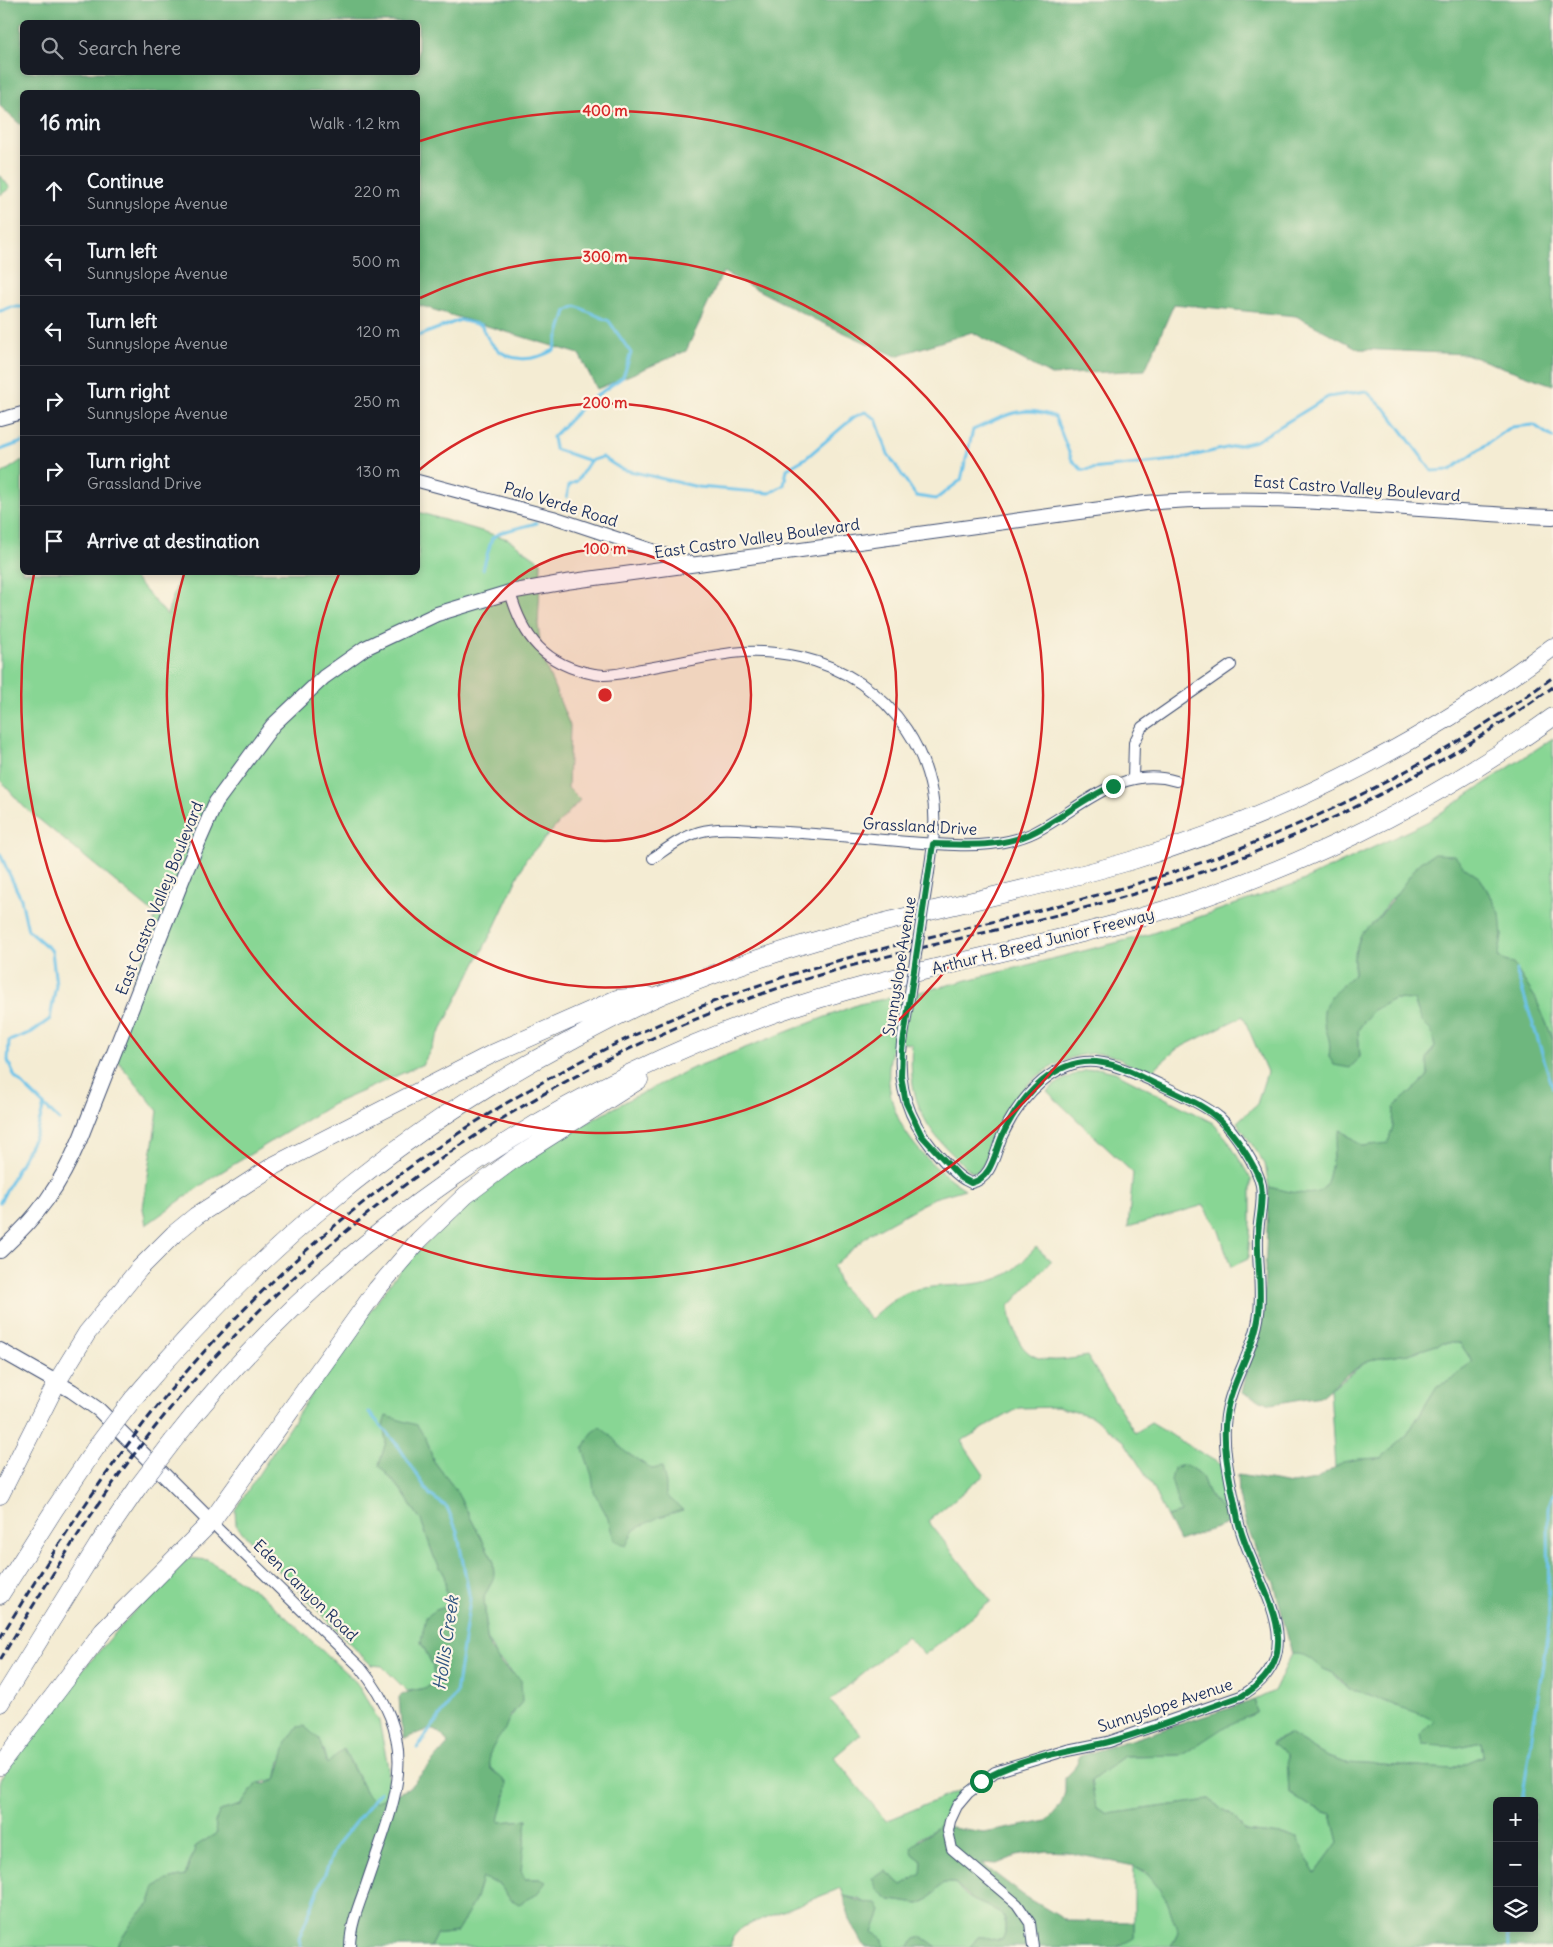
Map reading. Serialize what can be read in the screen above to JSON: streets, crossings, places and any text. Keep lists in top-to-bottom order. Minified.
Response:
{"streets":{"highway":["Arthur H. Breed Junior Freeway"],"main road":["East Castro Valley Boulevard","Eden Canyon Road"],"street":["Palo Verde Road","Grassland Drive","Sunnyslope Avenue"]},"crossings":[["East Castro Valley Boulevard","Palo Verde Road"],["East Castro Valley Boulevard","Sunnyslope Avenue"],["Grassland Drive","Sunnyslope Avenue"]],"water":["Hollis Creek"],"page":{"search":"Search here","heading":["16 min","Walk · 1.2 km"],"list":[["Continue","Sunnyslope Avenue","220 m"],["Turn left","Sunnyslope Avenue","500 m"],["Turn left","Sunnyslope Avenue","120 m"],["Turn right","Sunnyslope Avenue","250 m"],["Turn right","Grassland Drive","130 m"],"Arrive at destination"],"map_buttons":["+","−"]},"rings":["400 m","300 m","200 m","100 m"]}
